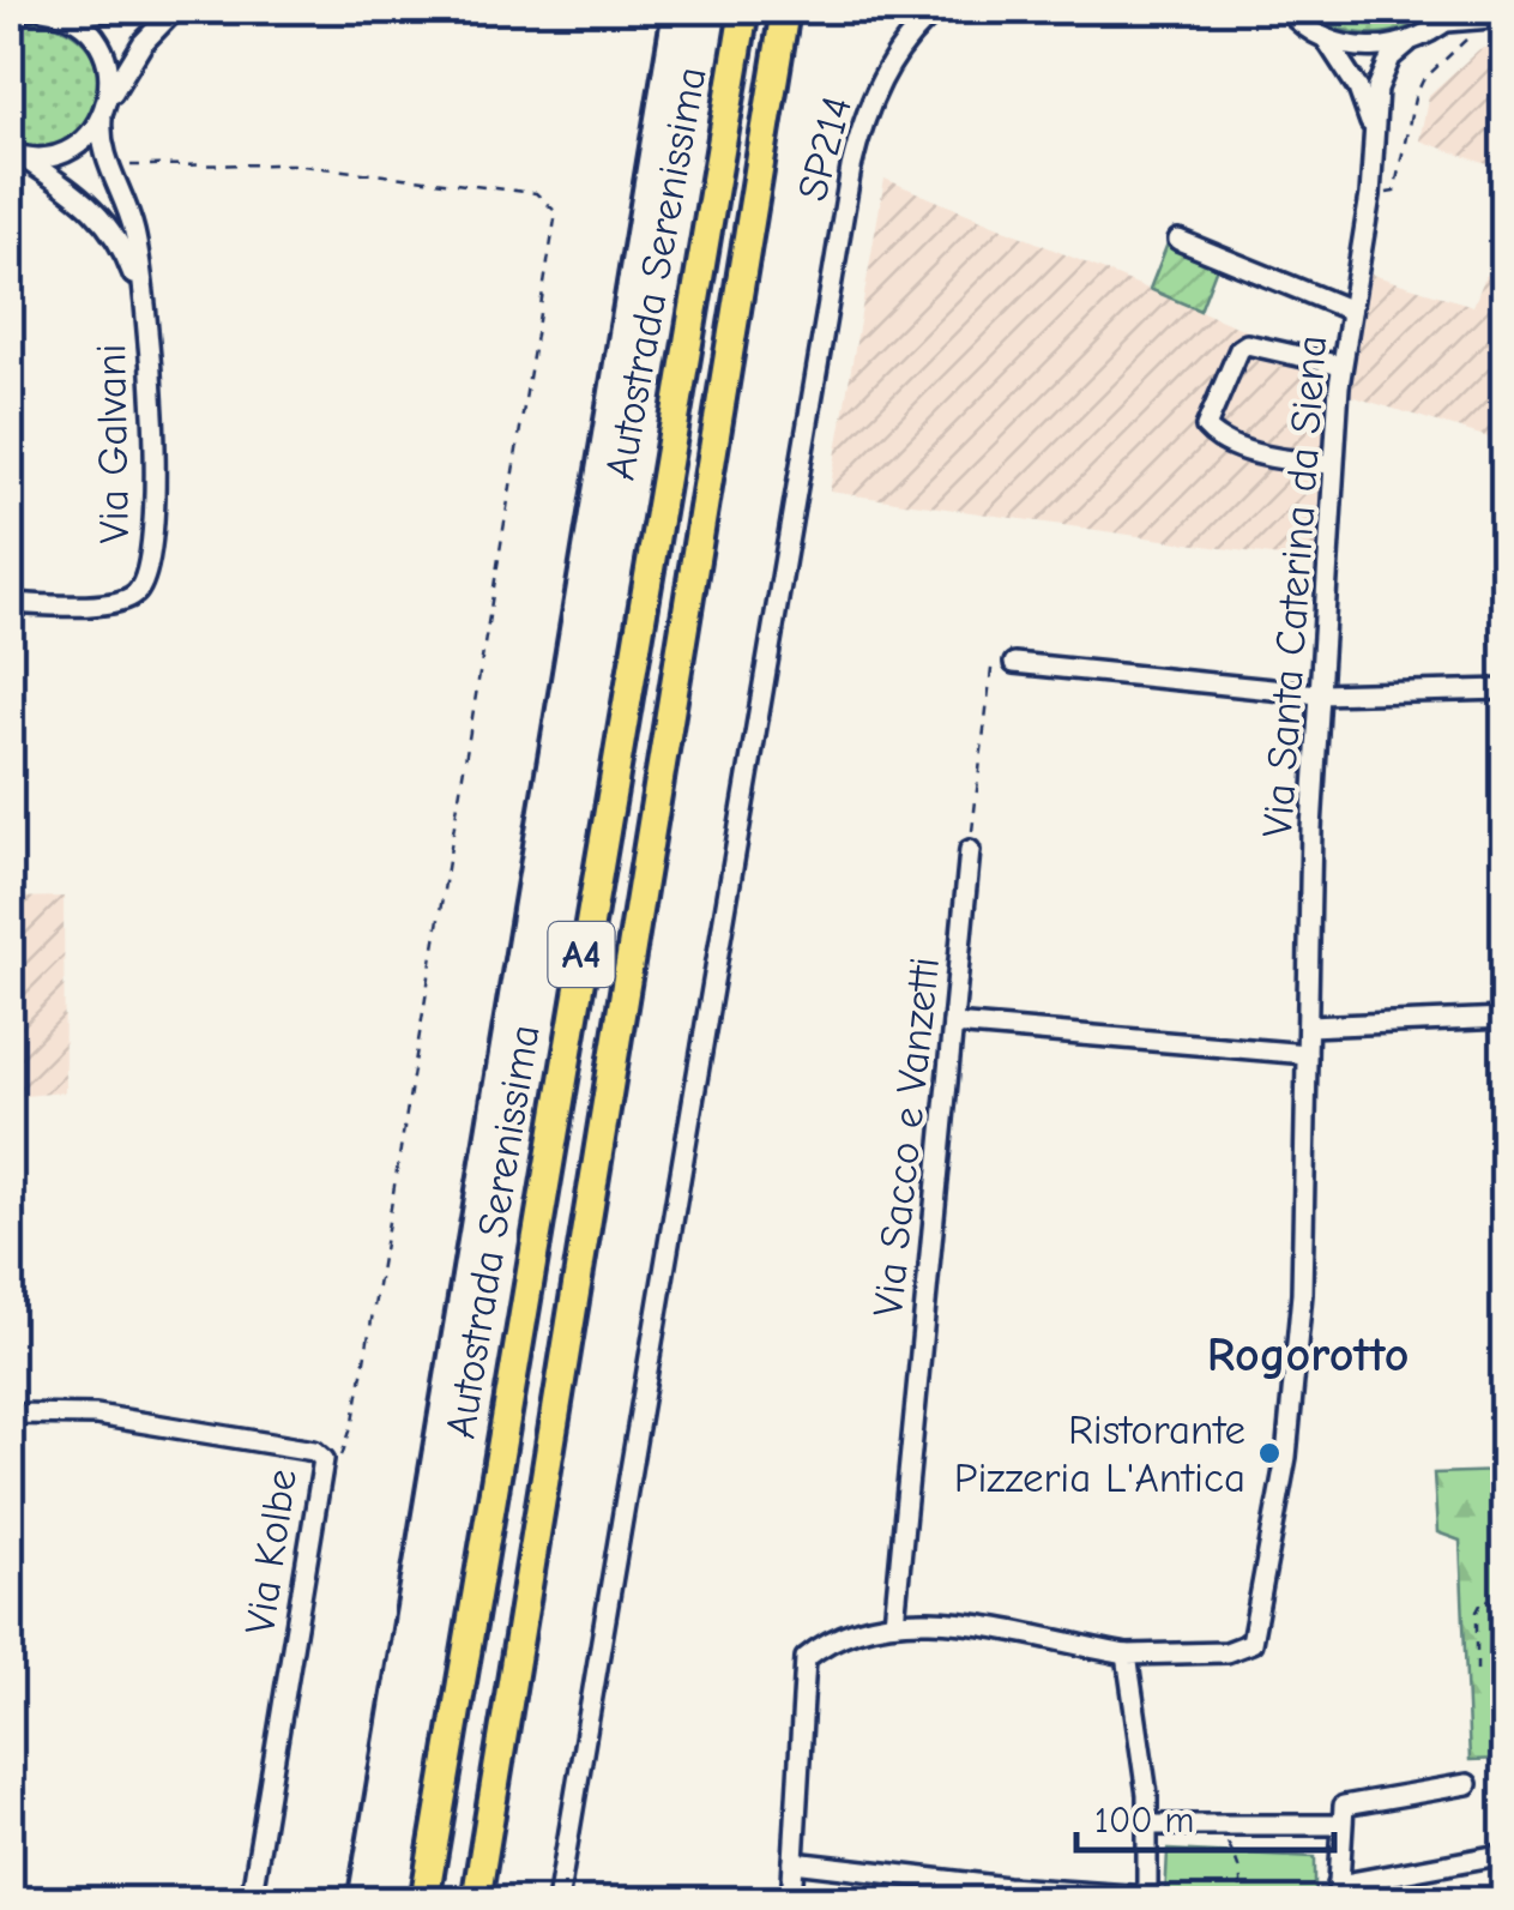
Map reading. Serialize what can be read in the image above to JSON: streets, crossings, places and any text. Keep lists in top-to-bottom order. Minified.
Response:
{"streets":{"highway":["Autostrada Serenissima","A4"],"street":["SP214","Via Galvani","Via Santa Caterina da Siena","Via Sacco e Vanzetti","Via Kolbe"]},"crossings":[["Via Santa Caterina da Siena","Via Sacco e Vanzetti"]],"districts":["Rogorotto"],"places":["Ristorante Pizzeria L'Antica"],"scale_bar":"100 m"}
